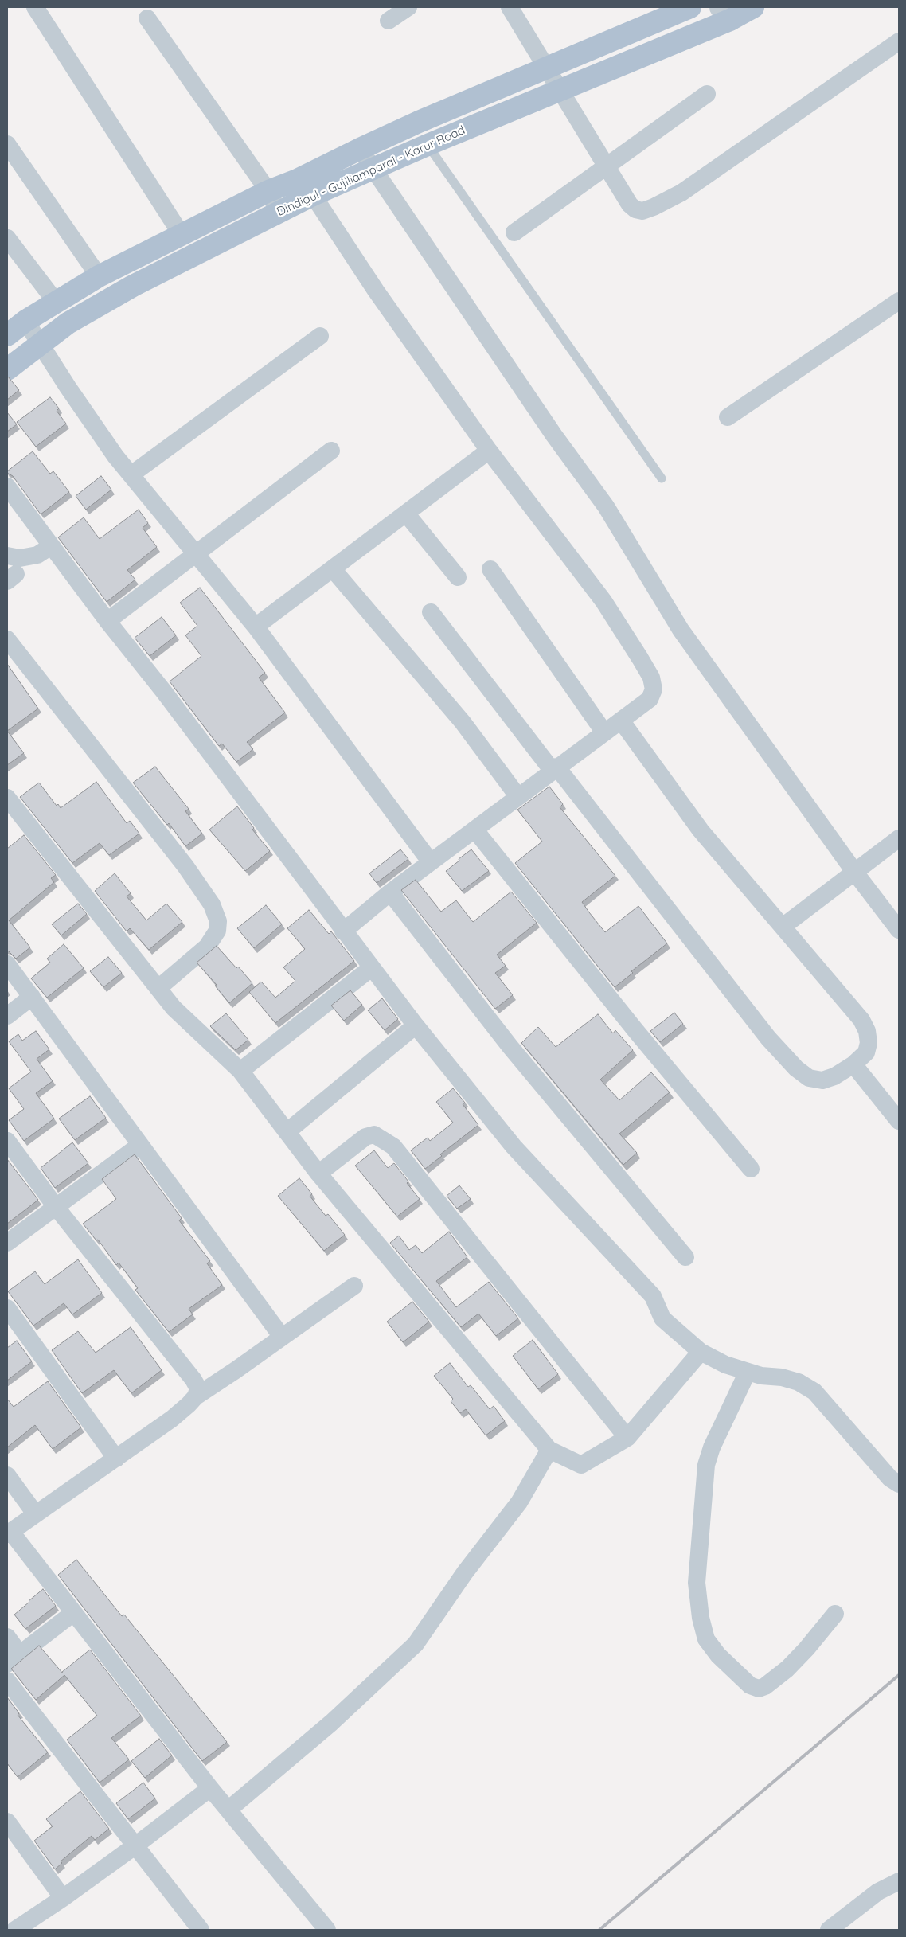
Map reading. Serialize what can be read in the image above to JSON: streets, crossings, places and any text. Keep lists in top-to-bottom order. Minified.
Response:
{"streets":{"main road":["Dindigul - Gujiliamparai - Karur Road"]}}
